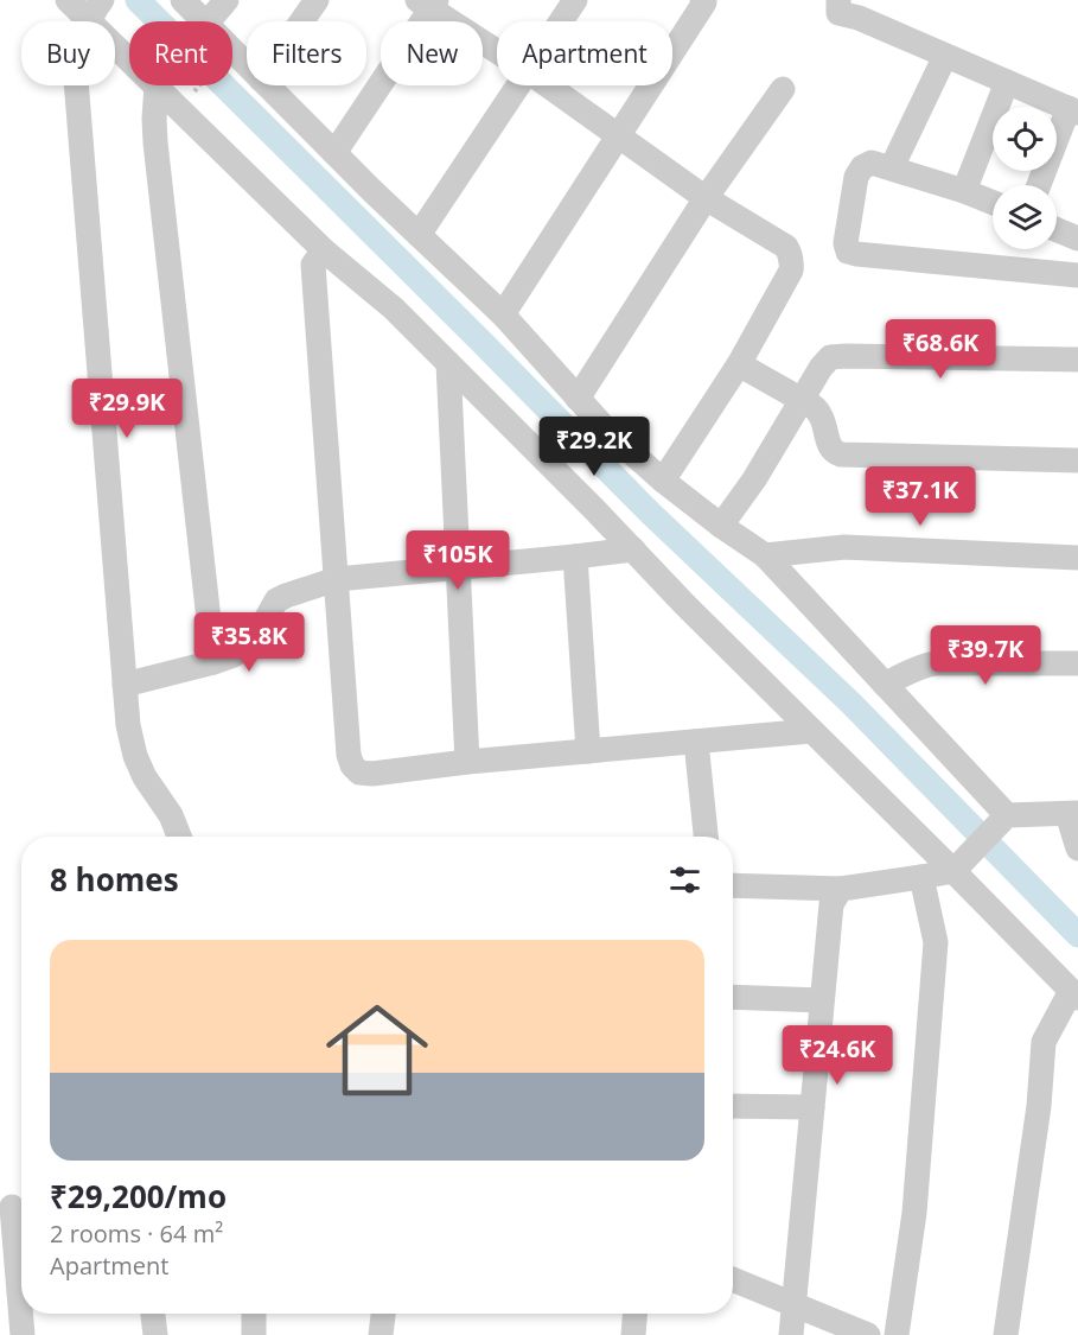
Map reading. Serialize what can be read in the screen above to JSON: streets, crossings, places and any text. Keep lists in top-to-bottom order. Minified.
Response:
{"page":{"chip":["Buy","Rent","Filters","New","Apartment"],"price":["₹68.6K","₹29.9K","₹29.2K","₹37.1K","₹105K","₹35.8K","₹39.7K","₹24.6K"],"heading":"8 homes","list":[{"name":"₹29,200/mo","note":"2 rooms · 64 m² · Apartment"}]}}
